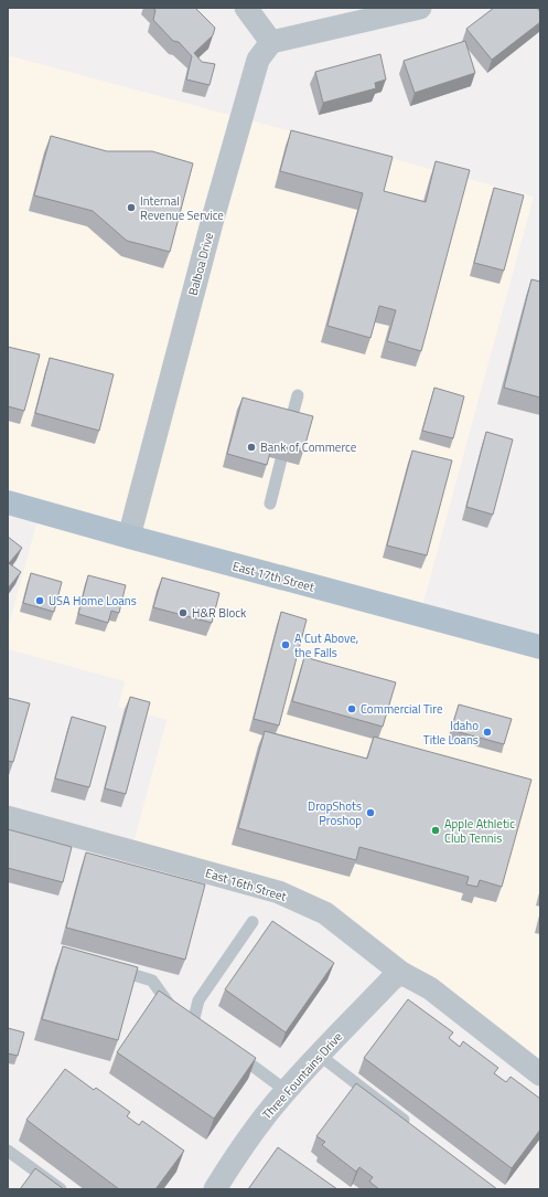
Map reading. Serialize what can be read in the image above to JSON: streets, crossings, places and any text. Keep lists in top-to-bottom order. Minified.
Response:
{"streets":{"main road":["East 17th Street"],"street":["Balboa Drive","East 16th Street","Three Fountains Drive"]},"crossings":[["Balboa Drive","East 17th Street"],["East 16th Street","Three Fountains Drive"]],"places":["Internal Revenue Service","Bank of Commerce","USA Home Loans","H&R Block","A Cut Above, the Falls","Commercial Tire","Idaho Title Loans","DropShots Proshop","Apple Athletic Club Tennis"]}
